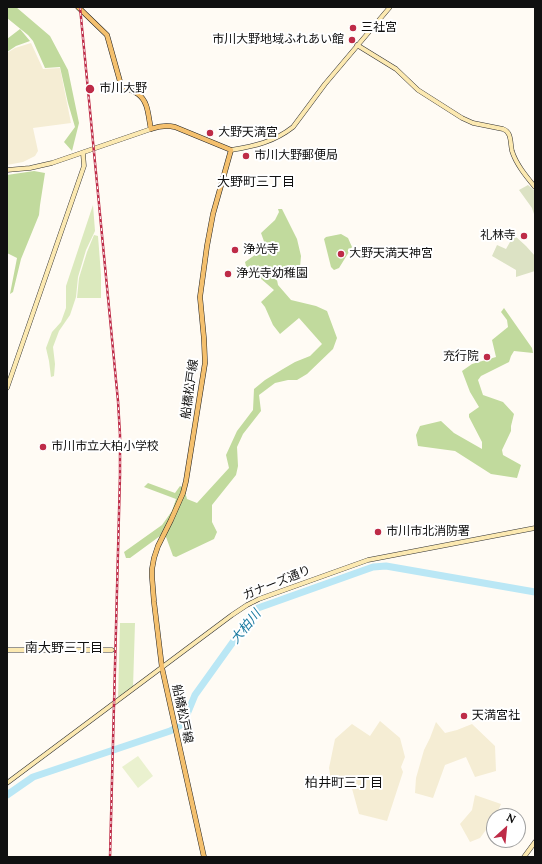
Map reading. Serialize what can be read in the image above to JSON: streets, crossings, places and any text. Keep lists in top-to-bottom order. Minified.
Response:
{"streets":{"main road":["船橋松戸線"],"street":["ガナーズ通り"]},"crossings":[["船橋松戸線","ガナーズ通り"]],"districts":["大野町三丁目","南大野三丁目","柏井町三丁目"],"water":["大柏川"],"places":["三社宮","市川大野地域ふれあい館","市川大野","大野天満宮","市川大野郵便局","礼林寺","浄光寺","大野天満天神宮","浄光寺幼稚園","充行院","市川市立大柏小学校","市川市北消防署","天満宮社"],"north":"top right"}
